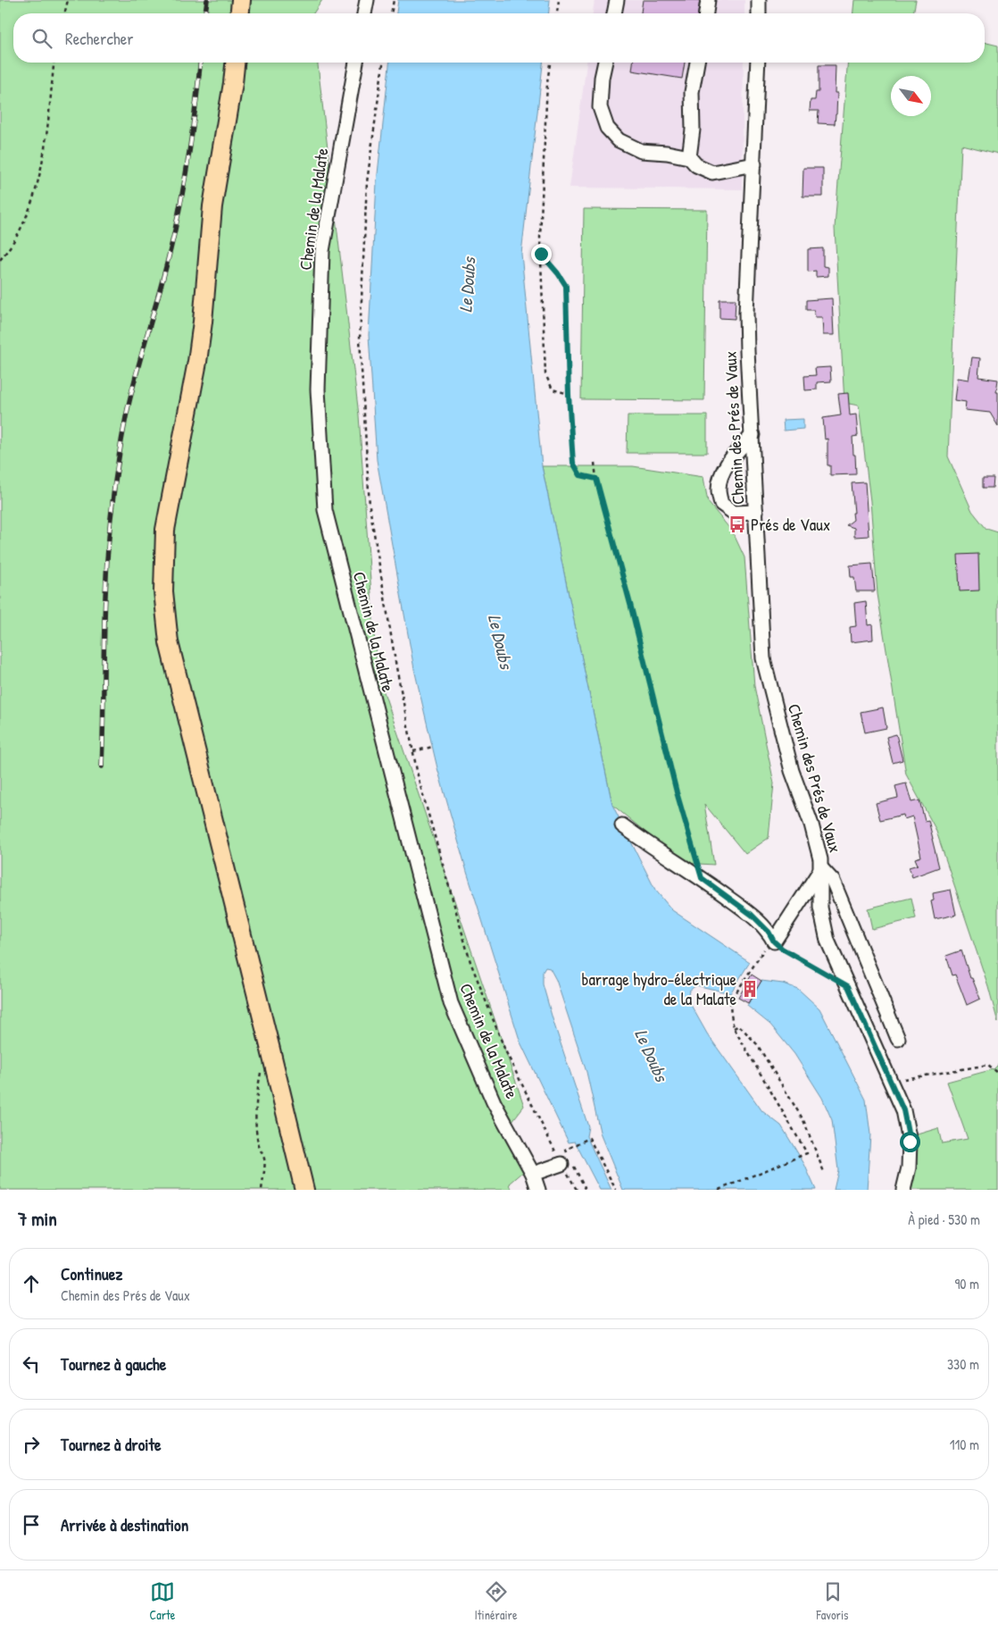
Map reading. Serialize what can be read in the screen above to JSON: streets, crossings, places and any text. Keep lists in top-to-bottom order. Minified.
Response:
{"streets":{"street":["Chemin de la Malate","Chemin des Prés de Vaux"]},"water":["Le Doubs"],"places":{"bus stop":["Prés de Vaux"],"building":["barrage hydro-électrique de la Malate"]},"north":"bottom right","page":{"search":"Rechercher","heading":["7 min","À pied · 530 m"],"list":[["Continuez","Chemin des Prés de Vaux","90 m"],["Tournez à gauche","330 m"],["Tournez à droite","110 m"],"Arrivée à destination"],"nav":["Carte","Itinéraire","Favoris"]}}
